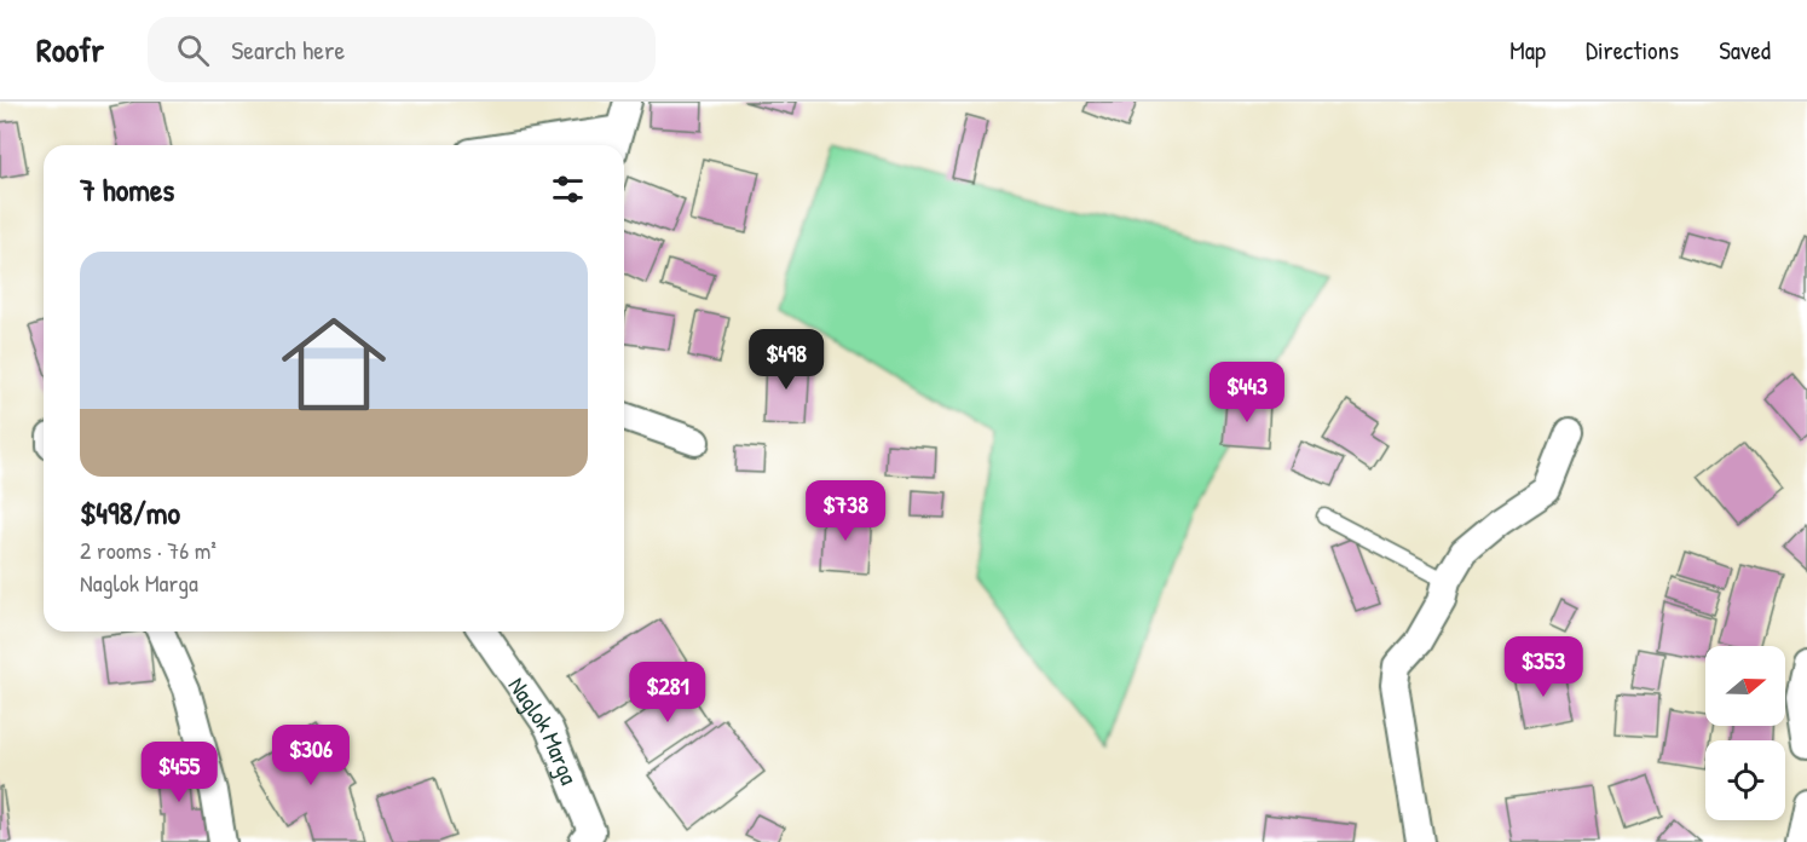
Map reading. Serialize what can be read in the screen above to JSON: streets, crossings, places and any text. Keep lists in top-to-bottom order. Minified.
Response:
{"streets":{"street":["Naglok Marga"]},"north":"right","page":{"header":"Roofr","search":"Search here","nav":["Map","Directions","Saved"],"heading":"7 homes","list":[{"name":"$498/mo","note":"2 rooms · 76 m² · Naglok Marga"}],"price":["$498","$443","$738","$353","$281","$306","$455"]}}
